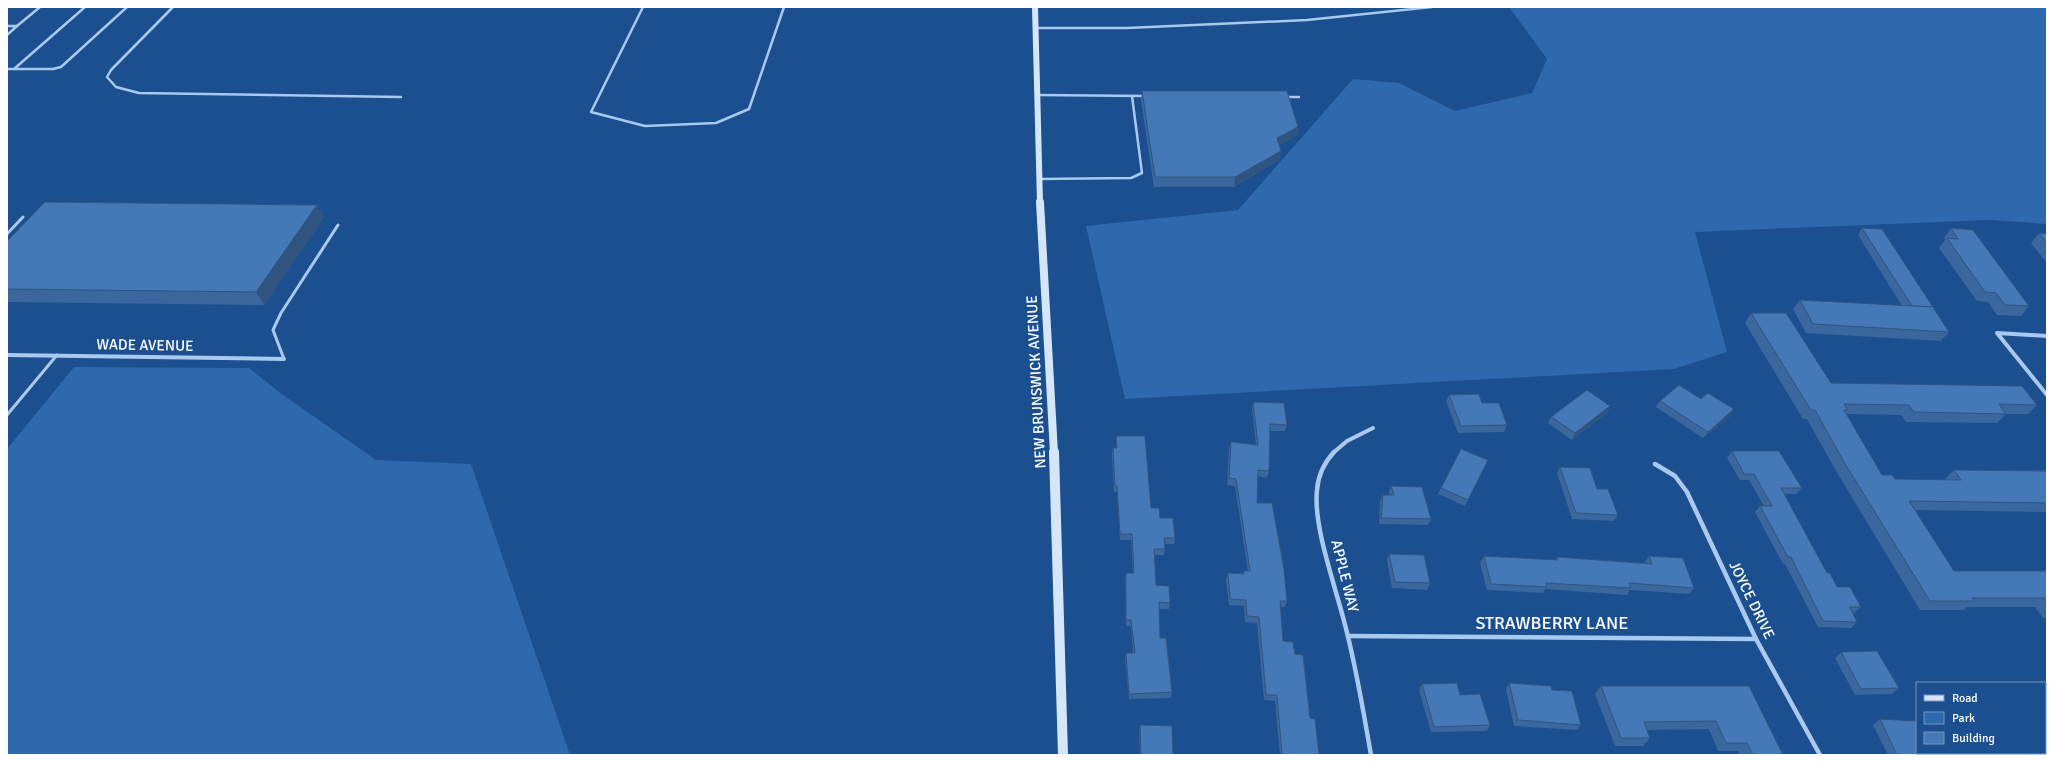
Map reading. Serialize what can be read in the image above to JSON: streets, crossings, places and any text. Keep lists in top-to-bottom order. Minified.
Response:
{"streets":{"street":["WADE AVENUE","NEW BRUNSWICK AVENUE","APPLE WAY","JOYCE DRIVE","STRAWBERRY LANE"]},"crossings":[["APPLE WAY","STRAWBERRY LANE"],["JOYCE DRIVE","STRAWBERRY LANE"]],"legend":["Road","Park","Building"]}
